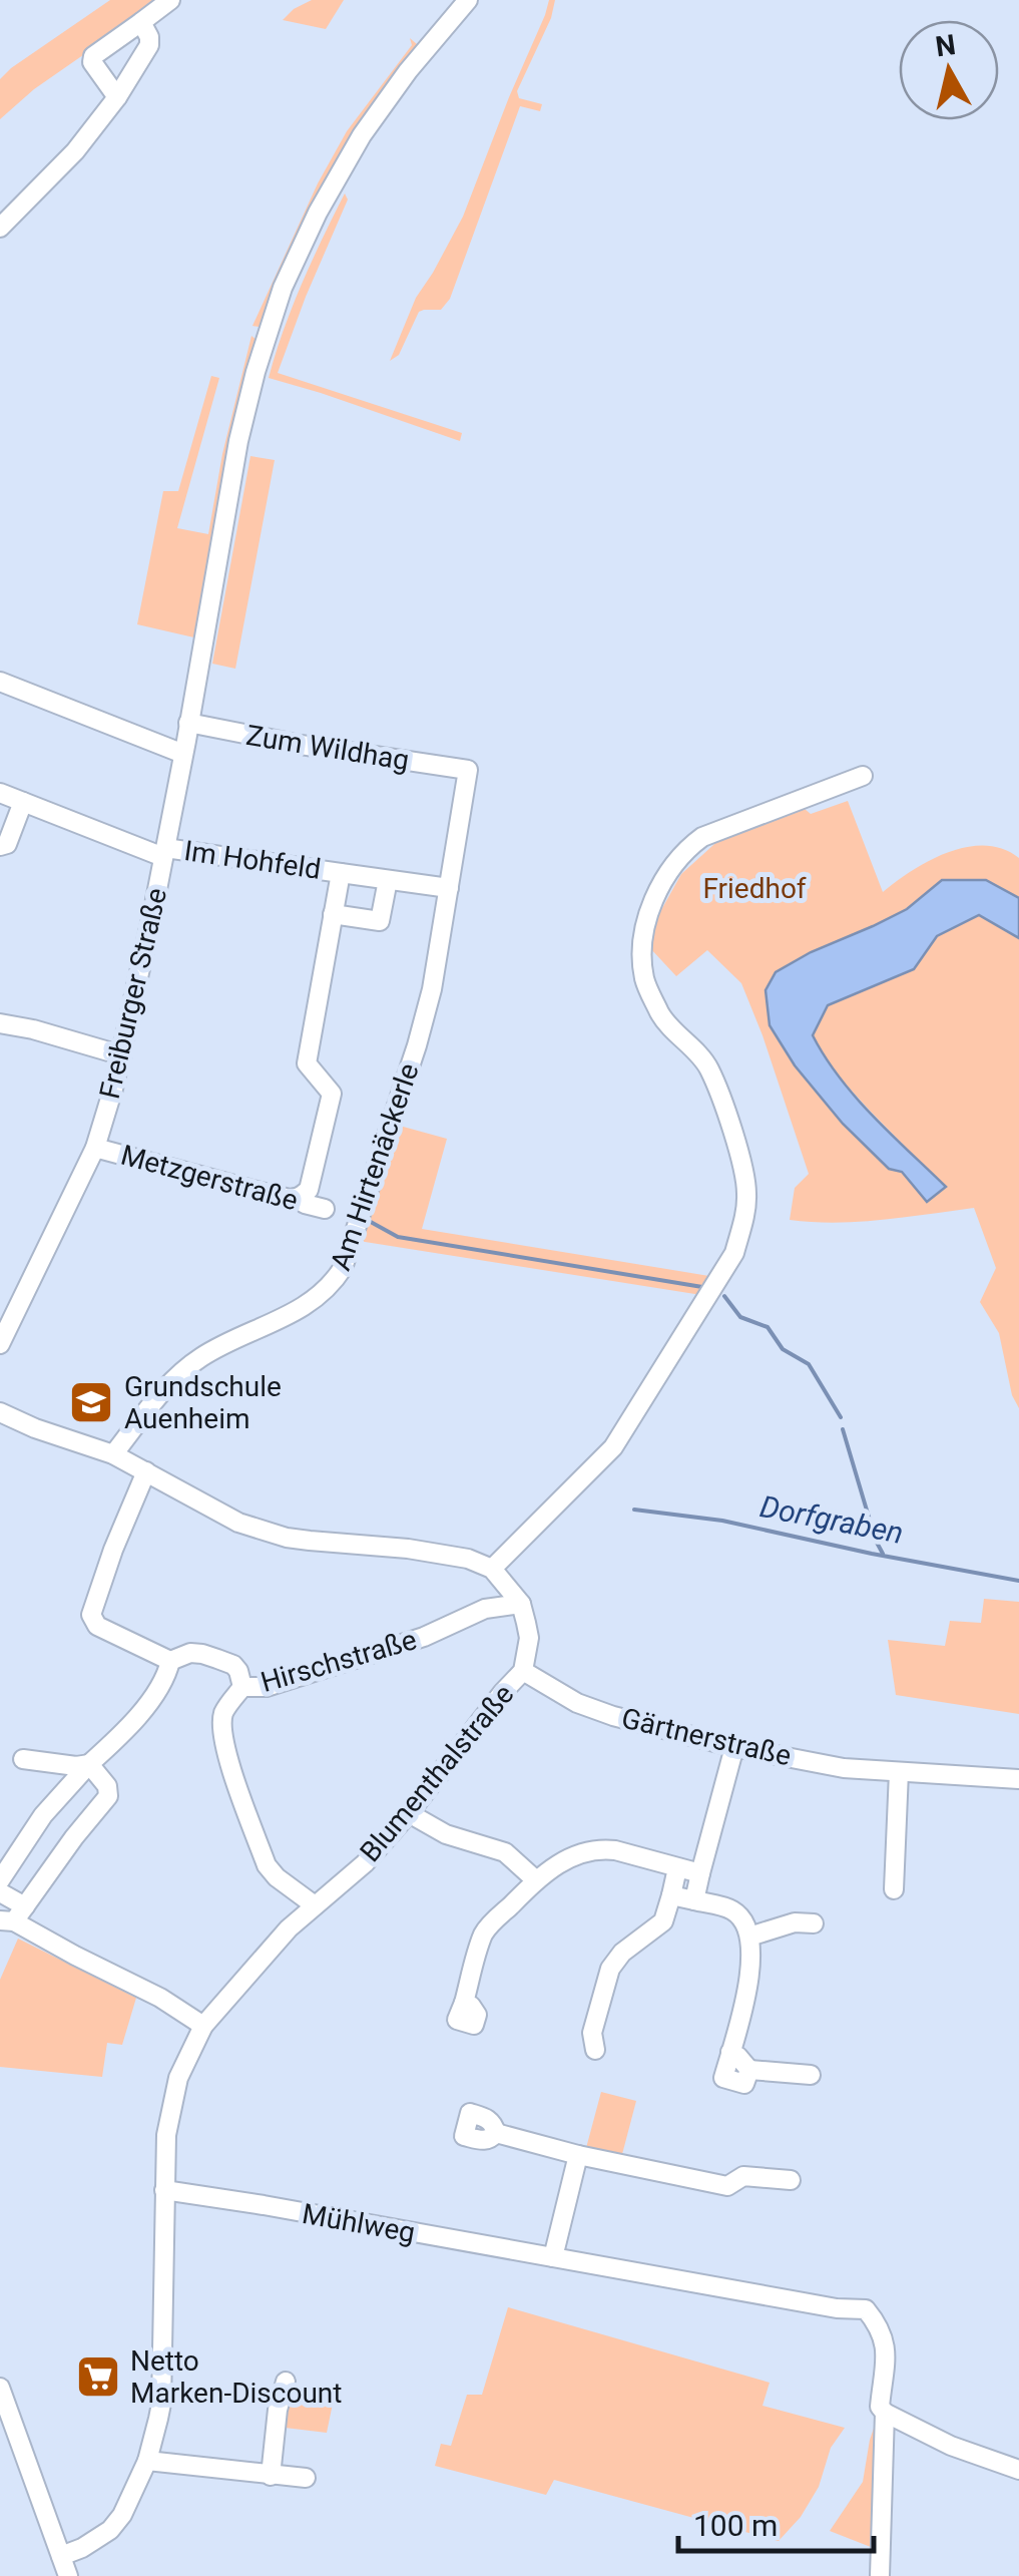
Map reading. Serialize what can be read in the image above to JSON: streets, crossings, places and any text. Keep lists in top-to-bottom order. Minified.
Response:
{"streets":{"street":["Zum Wildhag","Im Hohfeld","Freiburger Straße","Am Hirtenäckerle","Metzgerstraße","Hirschstraße","Gärtnerstraße","Blumenthalstraße","Mühlweg"]},"crossings":[["Zum Wildhag","Freiburger Straße"],["Zum Wildhag","Am Hirtenäckerle"],["Im Hohfeld","Freiburger Straße"],["Im Hohfeld","Am Hirtenäckerle"],["Im Hohfeld","Metzgerstraße"],["Freiburger Straße","Metzgerstraße"],["Hirschstraße","Blumenthalstraße"],["Gärtnerstraße","Blumenthalstraße"],["Blumenthalstraße","Mühlweg"]],"water":["Dorfgraben"],"parks":["Friedhof"],"places":{"school or university":["Grundschule Auenheim"],"supermarket":["Netto Marken-Discount"]},"scale_bar":"100 m","north":"top"}
